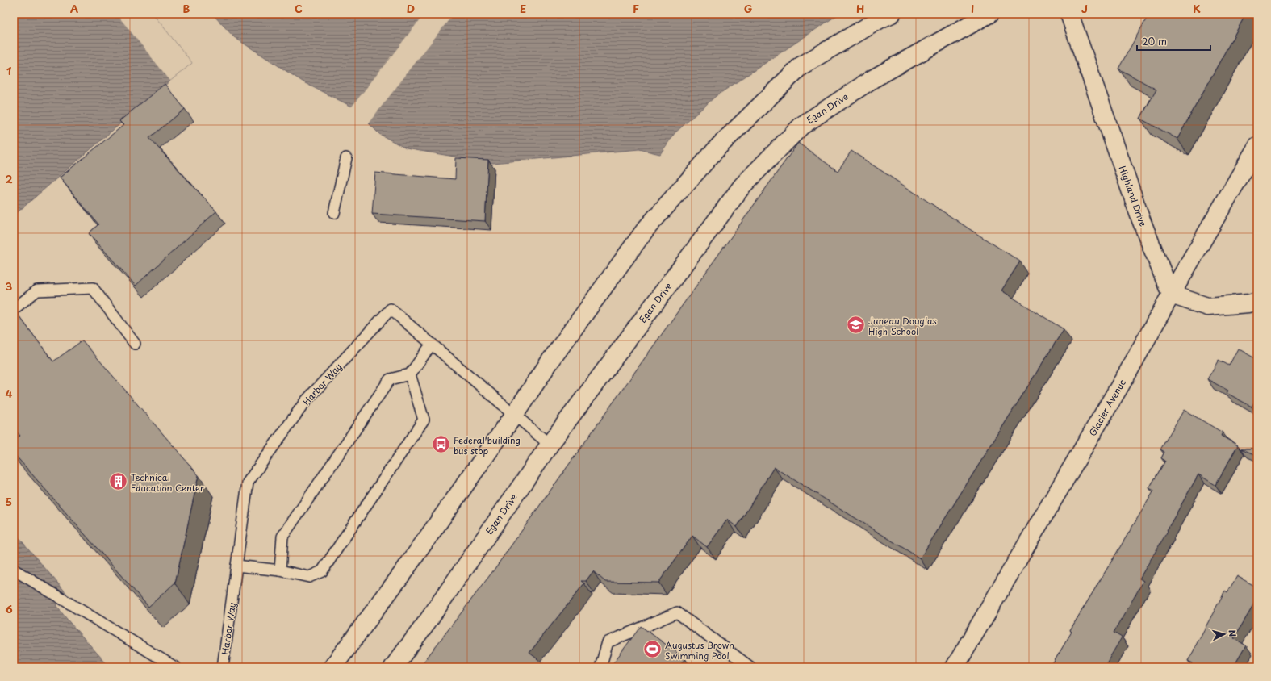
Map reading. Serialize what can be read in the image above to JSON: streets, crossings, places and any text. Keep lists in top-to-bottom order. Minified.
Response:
{"streets":{"main road":["Egan Drive","Highland Drive","Glacier Avenue"],"lane":["Harbor Way"]},"crossings":[["Egan Drive","Harbor Way"],["Highland Drive","Glacier Avenue"]],"places":{"school or university":["Juneau Douglas High School"],"bus stop":["Federal building bus stop"],"building":["Technical Education Center"],"sports":["Augustus Brown Swimming Pool"]},"scale_bar":"20 m","north":"right","grid":{"columns":["A","B","C","D","E","F","G","H","I","J","K"],"rows":["1","2","3","4","5","6"]}}
